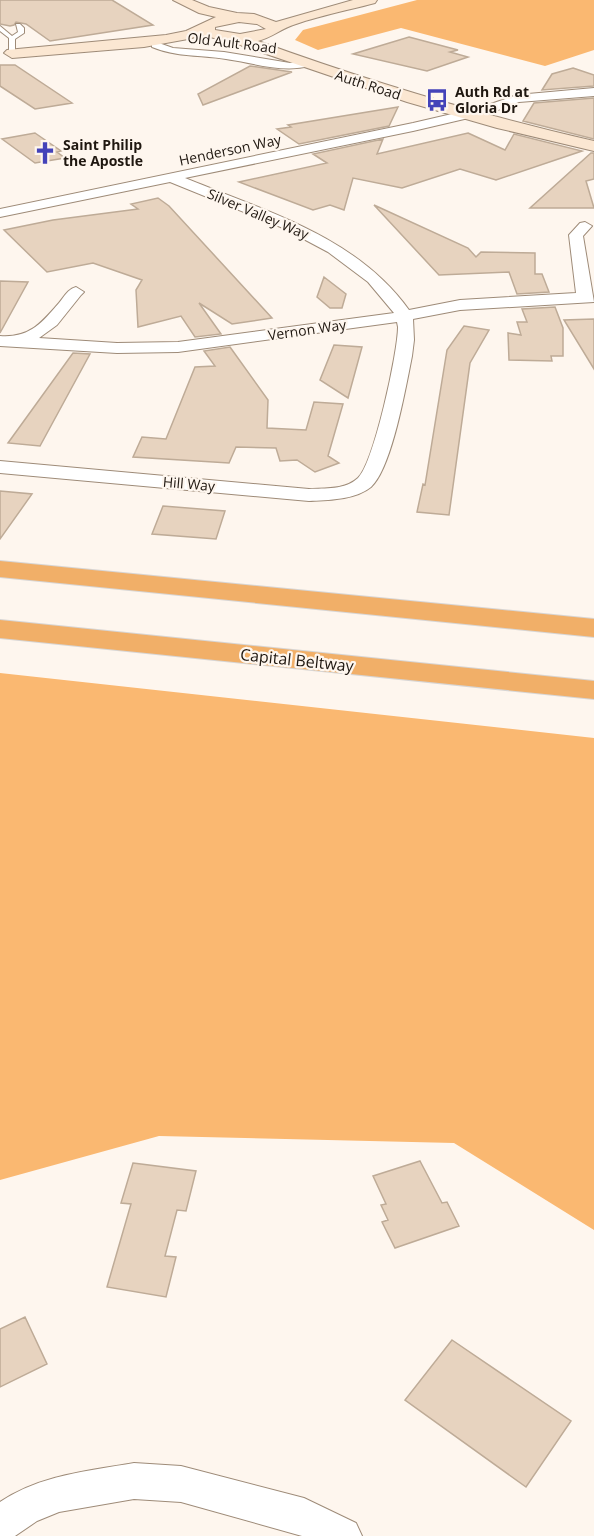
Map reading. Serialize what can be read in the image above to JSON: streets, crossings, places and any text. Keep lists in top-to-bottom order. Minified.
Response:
{"streets":{"highway":["Capital Beltway"],"main road":["Auth Road"],"street":["Old Ault Road","Henderson Way","Silver Valley Way","Vernon Way","Hill Way"]},"crossings":[["Old Ault Road","Auth Road"],["Auth Road","Henderson Way"],["Henderson Way","Silver Valley Way"],["Silver Valley Way","Vernon Way"],["Silver Valley Way","Hill Way"],["Vernon Way","Hill Way"]],"places":{"bus stop":["Auth Rd at Gloria Dr"],"church":["Saint Philip the Apostle"]}}
